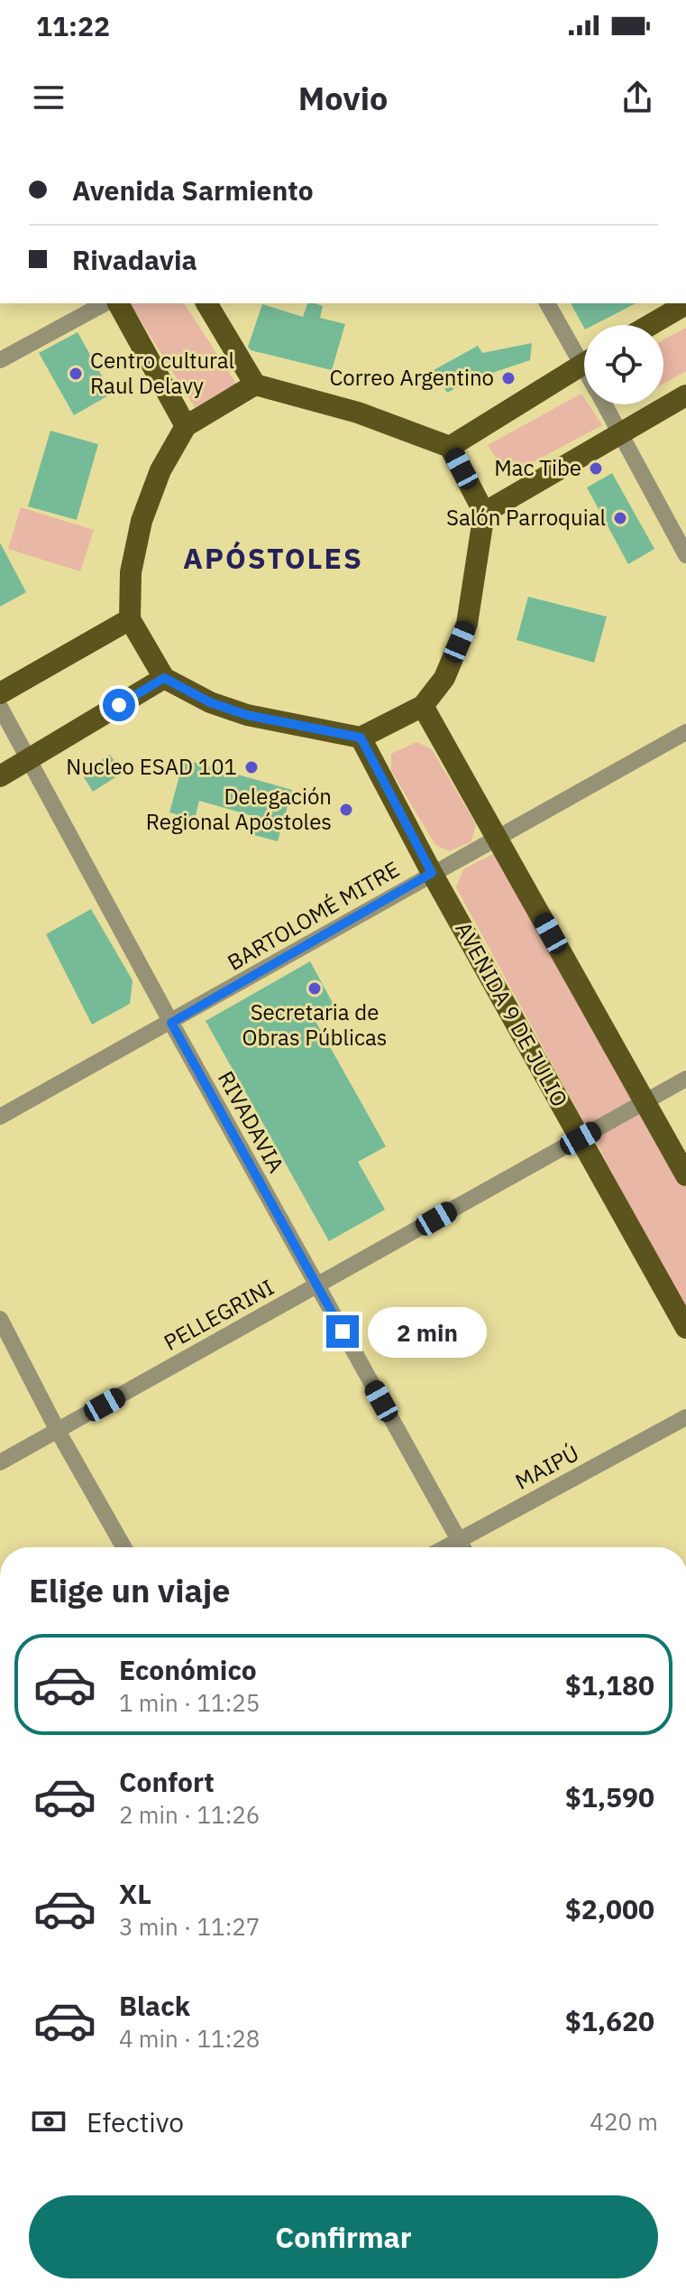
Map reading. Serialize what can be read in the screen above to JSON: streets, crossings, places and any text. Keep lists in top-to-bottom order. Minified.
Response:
{"streets":{"main road":["AVENIDA 9 DE JULIO"],"street":["BARTOLOMÉ MITRE","RIVADAVIA","PELLEGRINI","MAIPÚ"]},"crossings":[["BARTOLOMÉ MITRE","AVENIDA 9 DE JULIO"],["BARTOLOMÉ MITRE","RIVADAVIA"],["AVENIDA 9 DE JULIO","PELLEGRINI"],["RIVADAVIA","PELLEGRINI"],["RIVADAVIA","MAIPÚ"]],"districts":["APÓSTOLES"],"places":["Centro cultural Raul Delavy","Correo Argentino","Mac Tibe","Salón Parroquial","Nucleo ESAD 101","Delegación Regional Apóstoles","Secretaria de Obras Públicas"],"page":{"status":"11:22","header":"Movio","banner":["Avenida Sarmiento","Rivadavia"],"bubble":"2 min","heading":"Elige un viaje","list":[{"name":"Económico","note":"1 min · 11:25","value":"$1,180"},{"name":"Confort","note":"2 min · 11:26","value":"$1,590"},{"name":"XL","note":"3 min · 11:27","value":"$2,000"},{"name":"Black","note":"4 min · 11:28","value":"$1,620"}],"pay":["Efectivo","420 m"],"buttons":"Confirmar"}}
